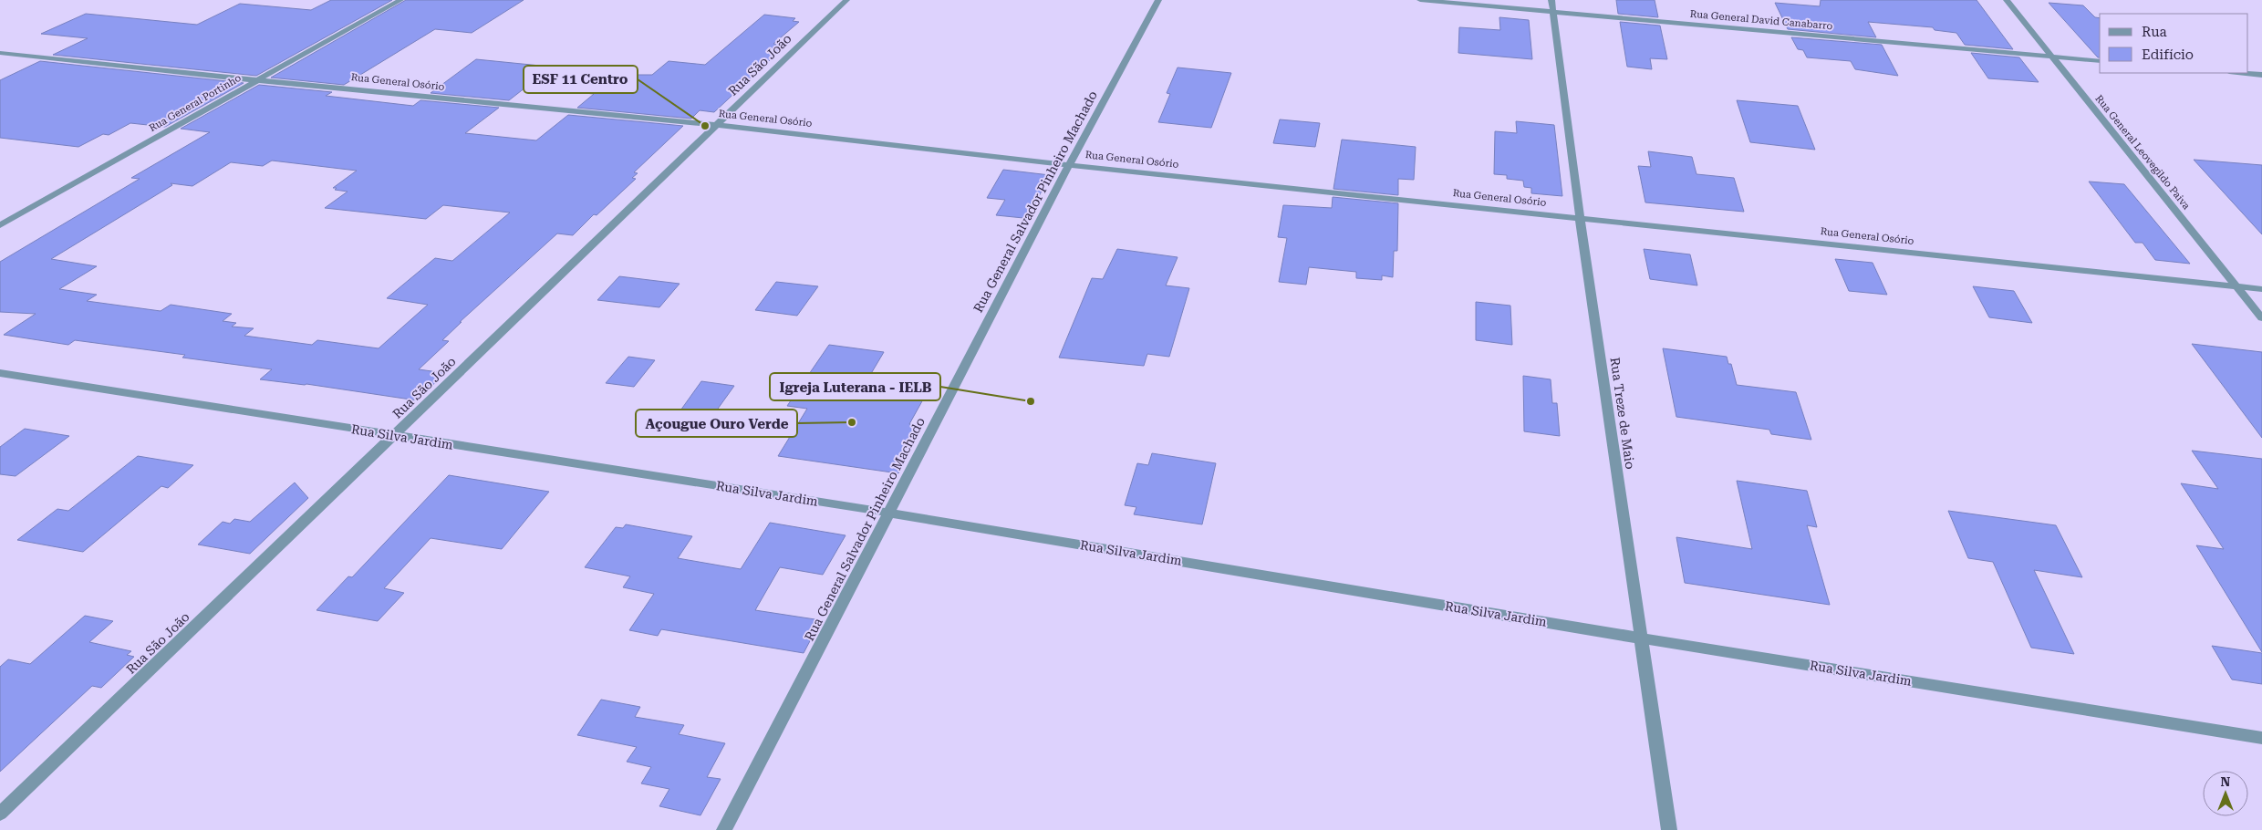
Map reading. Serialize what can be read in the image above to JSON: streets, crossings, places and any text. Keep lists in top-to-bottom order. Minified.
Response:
{"streets":{"street":["Rua General David Canabarro","Rua São João","Rua General Osório","Rua General Portinho","Rua General Leovegildo Paiva","Rua General Salvador Pinheiro Machado","Rua Treze de Maio","Rua Silva Jardim"]},"crossings":[["Rua General David Canabarro","Rua General Leovegildo Paiva"],["Rua General David Canabarro","Rua Treze de Maio"],["Rua São João","Rua General Osório"],["Rua São João","Rua Silva Jardim"],["Rua General Osório","Rua General Portinho"],["Rua General Osório","Rua General Leovegildo Paiva"],["Rua General Osório","Rua General Salvador Pinheiro Machado"],["Rua General Osório","Rua Treze de Maio"],["Rua General Salvador Pinheiro Machado","Rua Silva Jardim"],["Rua Treze de Maio","Rua Silva Jardim"]],"places":["ESF 11 Centro","Igreja Luterana - IELB","Açougue Ouro Verde"],"legend":["Rua","Edifício"],"north":"top"}
